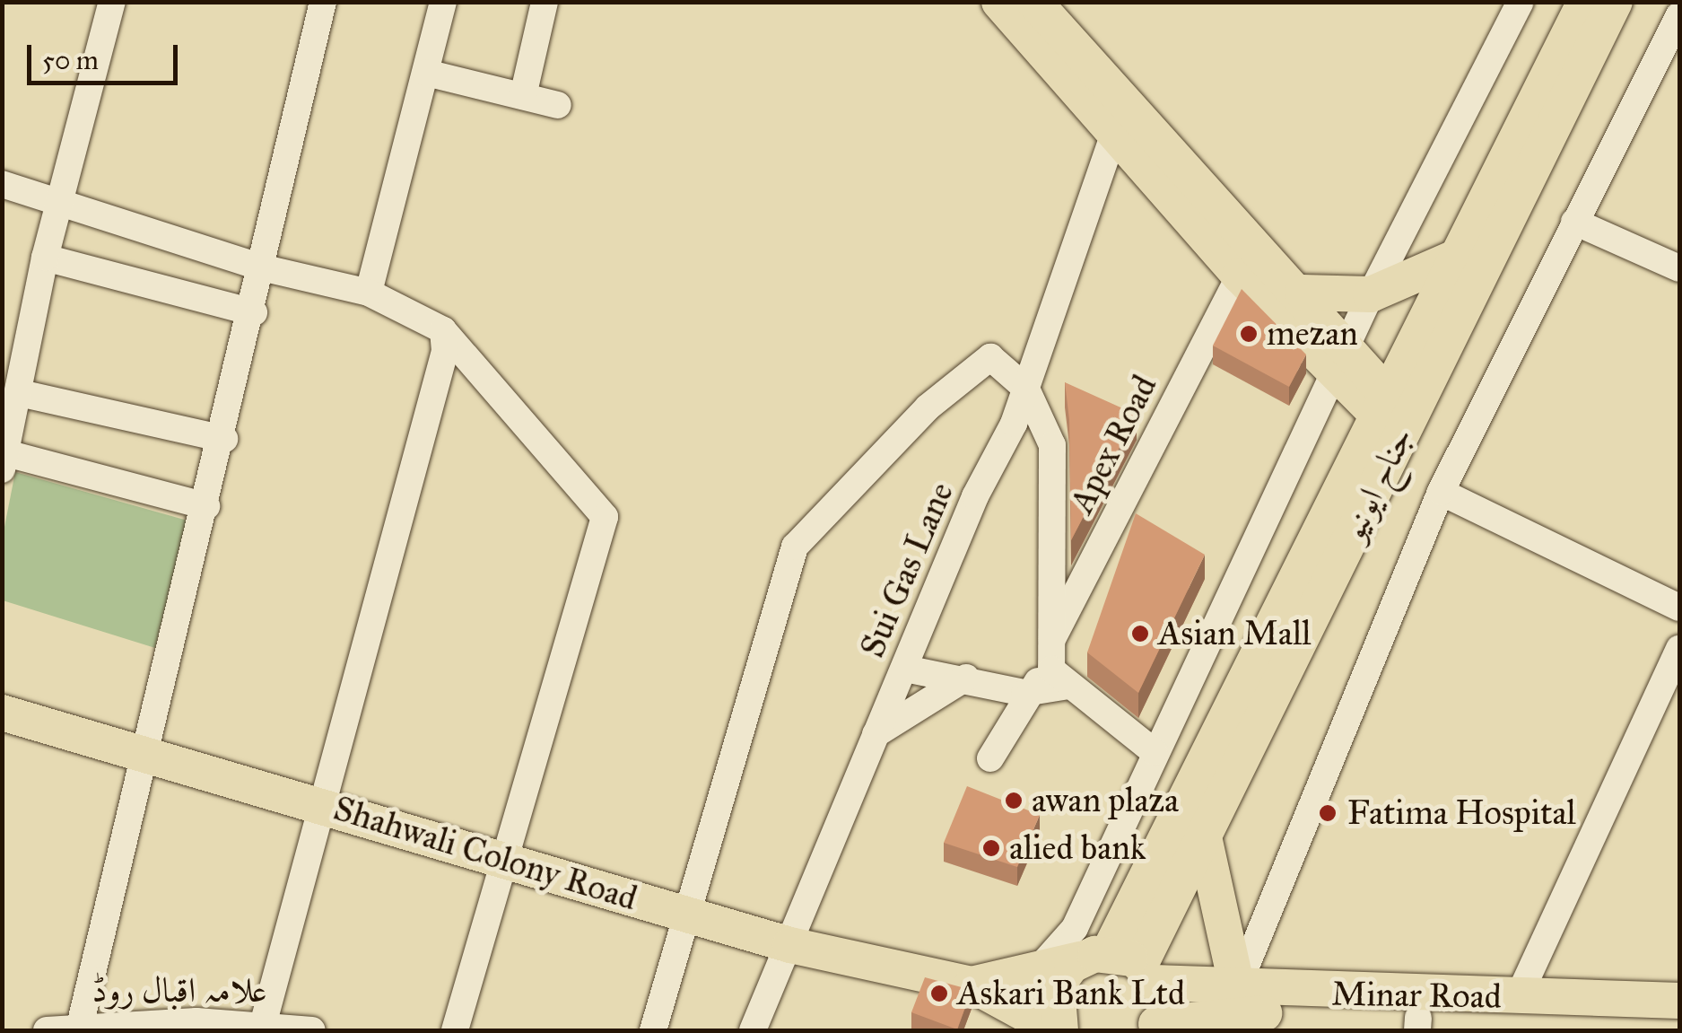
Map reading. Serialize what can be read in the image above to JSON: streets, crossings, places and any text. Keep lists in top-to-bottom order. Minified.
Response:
{"streets":{"main road":["جناح ایونیو","Shahwali Colony Road","Minar Road"],"street":["Apex Road","Sui Gas Lane","علامہ اقبال روڈ"]},"crossings":[["جناح ایونیو","Shahwali Colony Road"],["جناح ایونیو","Minar Road"],["Sui Gas Lane","Shahwali Colony Road"],["Shahwali Colony Road","Minar Road"]],"places":["mezan","Asian Mall","awan plaza","Fatima Hospital","alied bank","Askari Bank Ltd"],"scale_bar":"50 m"}
